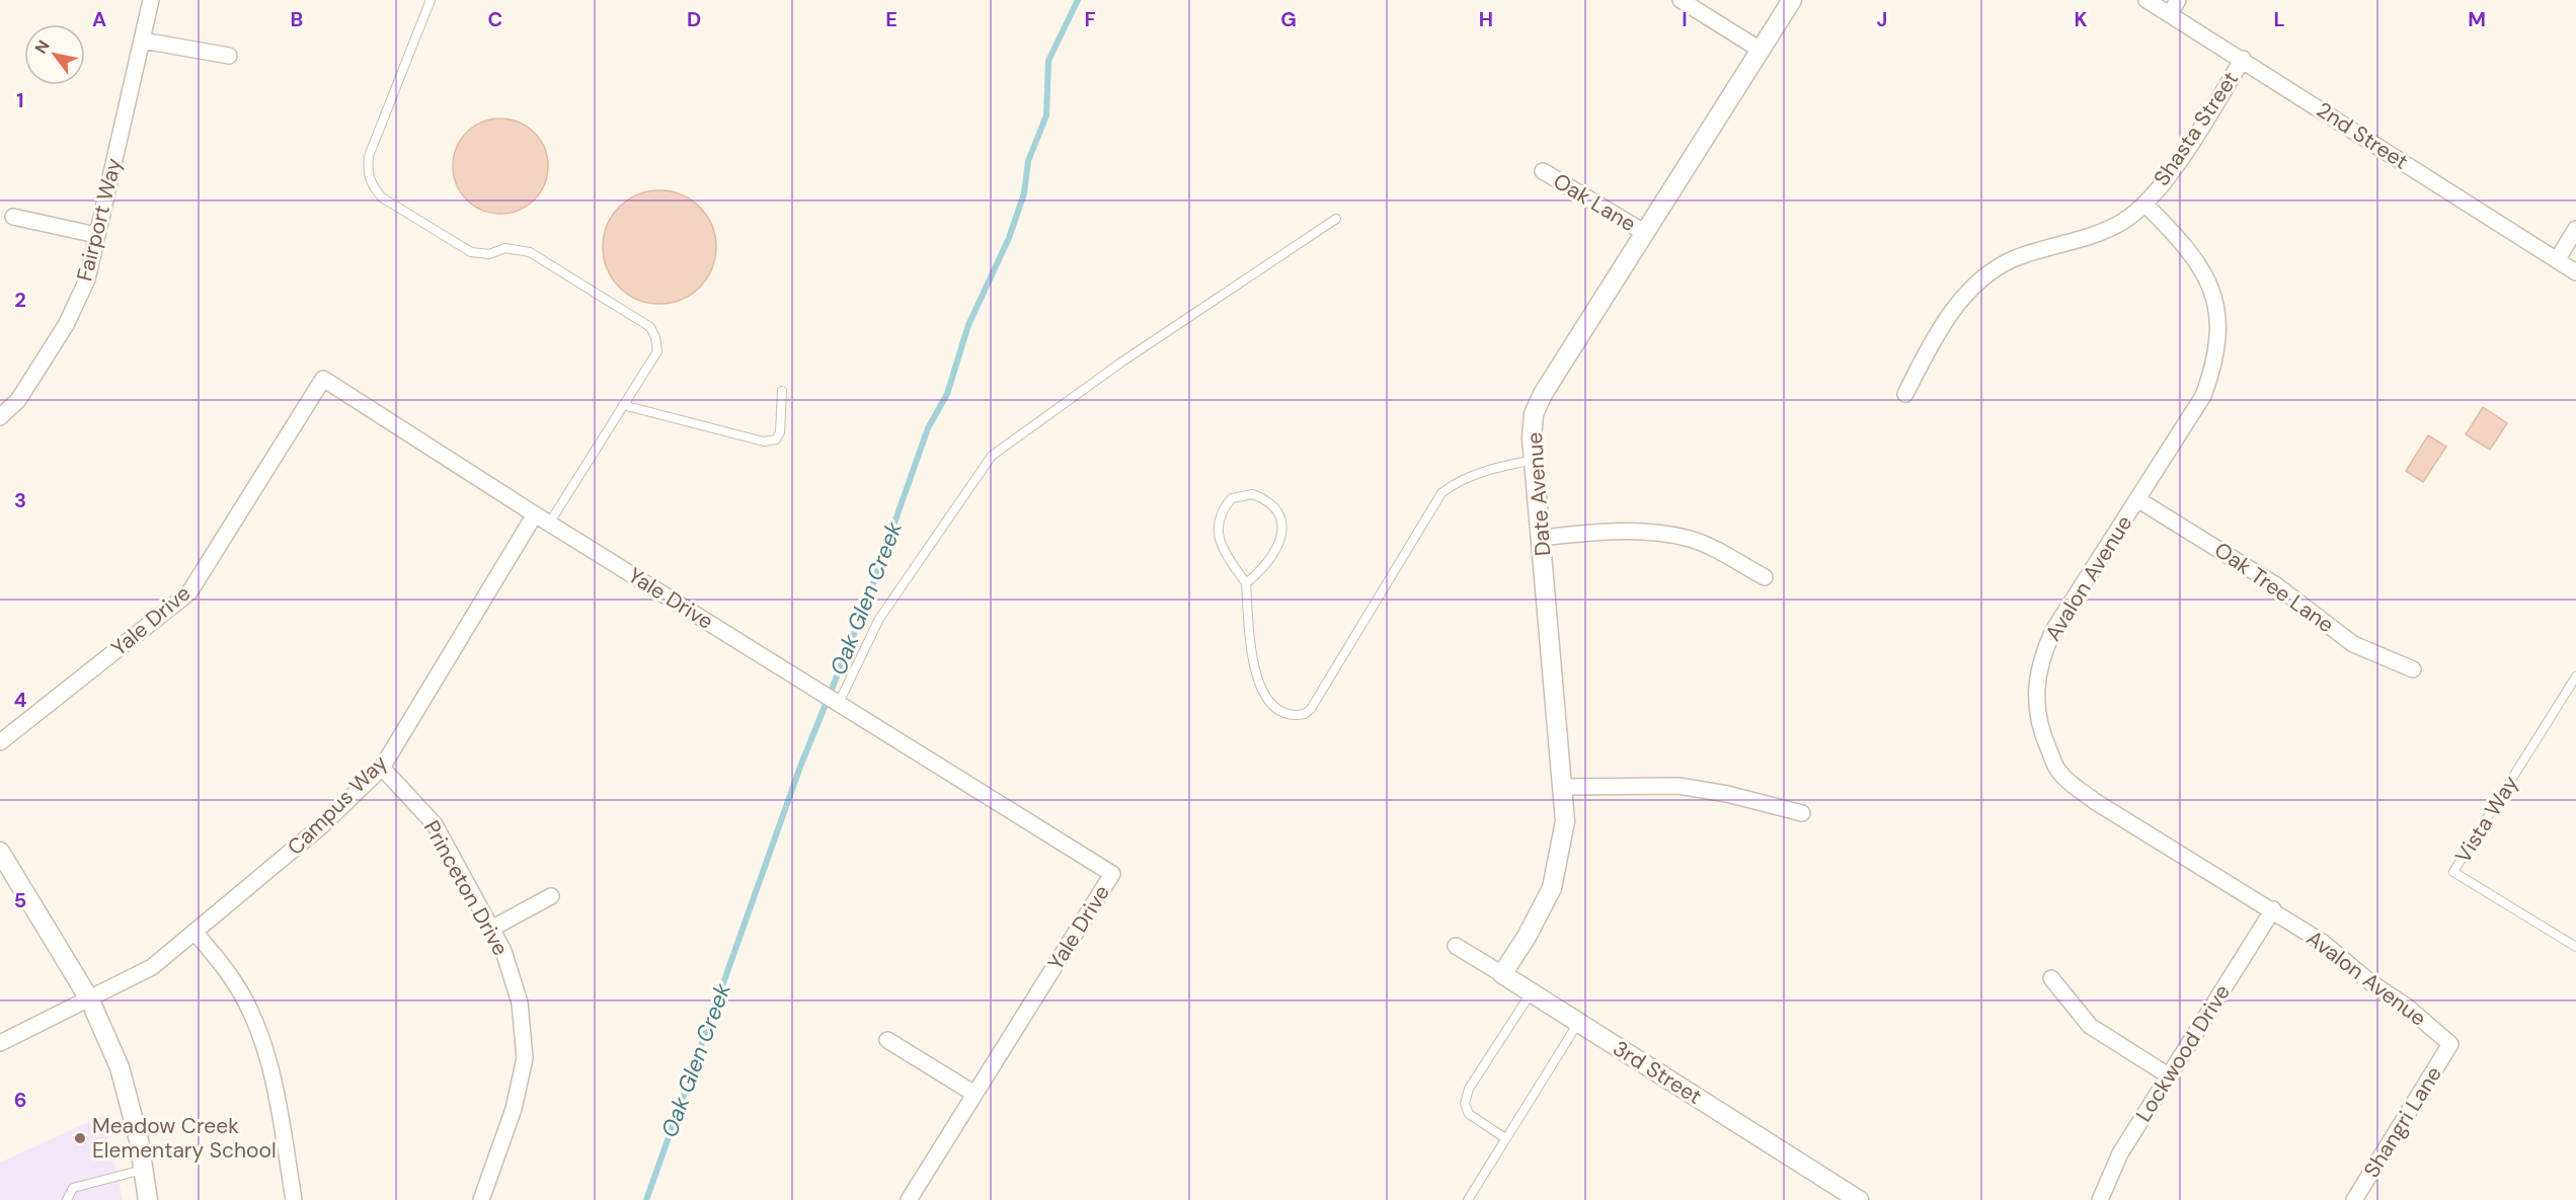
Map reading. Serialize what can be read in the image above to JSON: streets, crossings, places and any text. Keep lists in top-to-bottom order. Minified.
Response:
{"streets":{"street":["Shasta Street","2nd Street","Oak Lane","Fairport Way","Date Avenue","Avalon Avenue","Oak Tree Lane","Yale Drive","Campus Way","Princeton Drive","Lockwood Drive","3rd Street","Shangri Lane"],"lane":["Vista Way"]},"crossings":[["Shasta Street","2nd Street"],["Shasta Street","Avalon Avenue"],["Oak Lane","Date Avenue"],["Date Avenue","3rd Street"],["Avalon Avenue","Oak Tree Lane"],["Avalon Avenue","Lockwood Drive"],["Avalon Avenue","Shangri Lane"],["Yale Drive","Campus Way"],["Campus Way","Princeton Drive"]],"water":["Oak Glen Creek"],"places":["Meadow Creek Elementary School"],"north":"top left","grid":{"columns":["A","B","C","D","E","F","G","H","I","J","K","L","M"],"rows":["1","2","3","4","5","6"]}}
